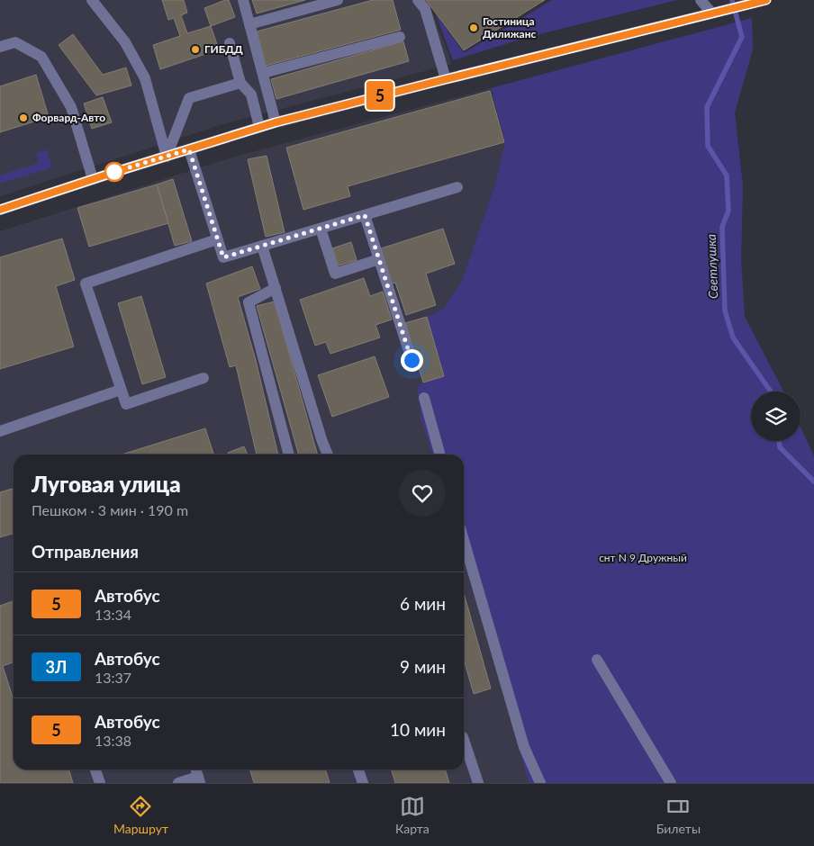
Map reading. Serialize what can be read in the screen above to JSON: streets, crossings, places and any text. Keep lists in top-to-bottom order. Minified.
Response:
{"water":["Светлушка"],"parks":["снт N 9 Дружный"],"places":["Гостиница Дилижанс","ГИБДД","Форвард-Авто"],"lines":["bus line 5"],"page":{"on_map":"5","heading":[["Луговая улица","Пешком · 3 мин · 190 m"],"Отправления"],"list":[{"mark":"5","name":"Автобус","note":"13:34","value":"6 мин"},{"mark":"3Л","name":"Автобус","note":"13:37","value":"9 мин"},{"mark":"5","name":"Автобус","note":"13:38","value":"10 мин"}],"tabs":["Маршрут","Карта","Билеты"]}}
